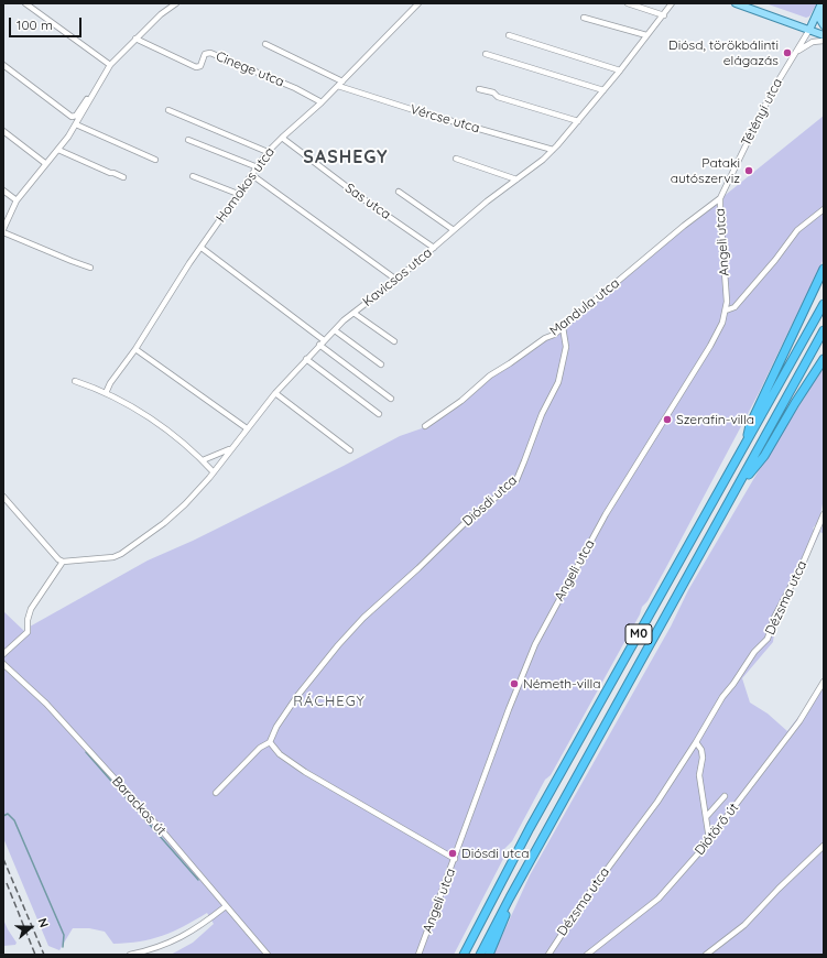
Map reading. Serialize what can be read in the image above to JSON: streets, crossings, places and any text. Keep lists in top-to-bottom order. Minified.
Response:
{"streets":{"highway":["M0"],"street":["Cinege utca","Tétényi utca","Vércse utca","Homokos utca","Sas utca","Angeli utca","Kavicsos utca","Mandula utca","Diósdi utca","Dézsma utca","Barackos út","Diótörő út"]},"crossings":[["Cinege utca","Homokos utca"],["Tétényi utca","Angeli utca"],["Tétényi utca","Mandula utca"],["Vércse utca","Homokos utca"],["Vércse utca","Kavicsos utca"],["Homokos utca","Sas utca"],["Sas utca","Kavicsos utca"],["Angeli utca","Mandula utca"],["Mandula utca","Diósdi utca"]],"districts":["SASHEGY","RÁCHEGY"],"places":["Diósd, törökbálinti elágazás","Pataki autószerviz","Szerafin-villa","Németh-villa","Diósdi utca"],"scale_bar":"100 m","north":"right"}
